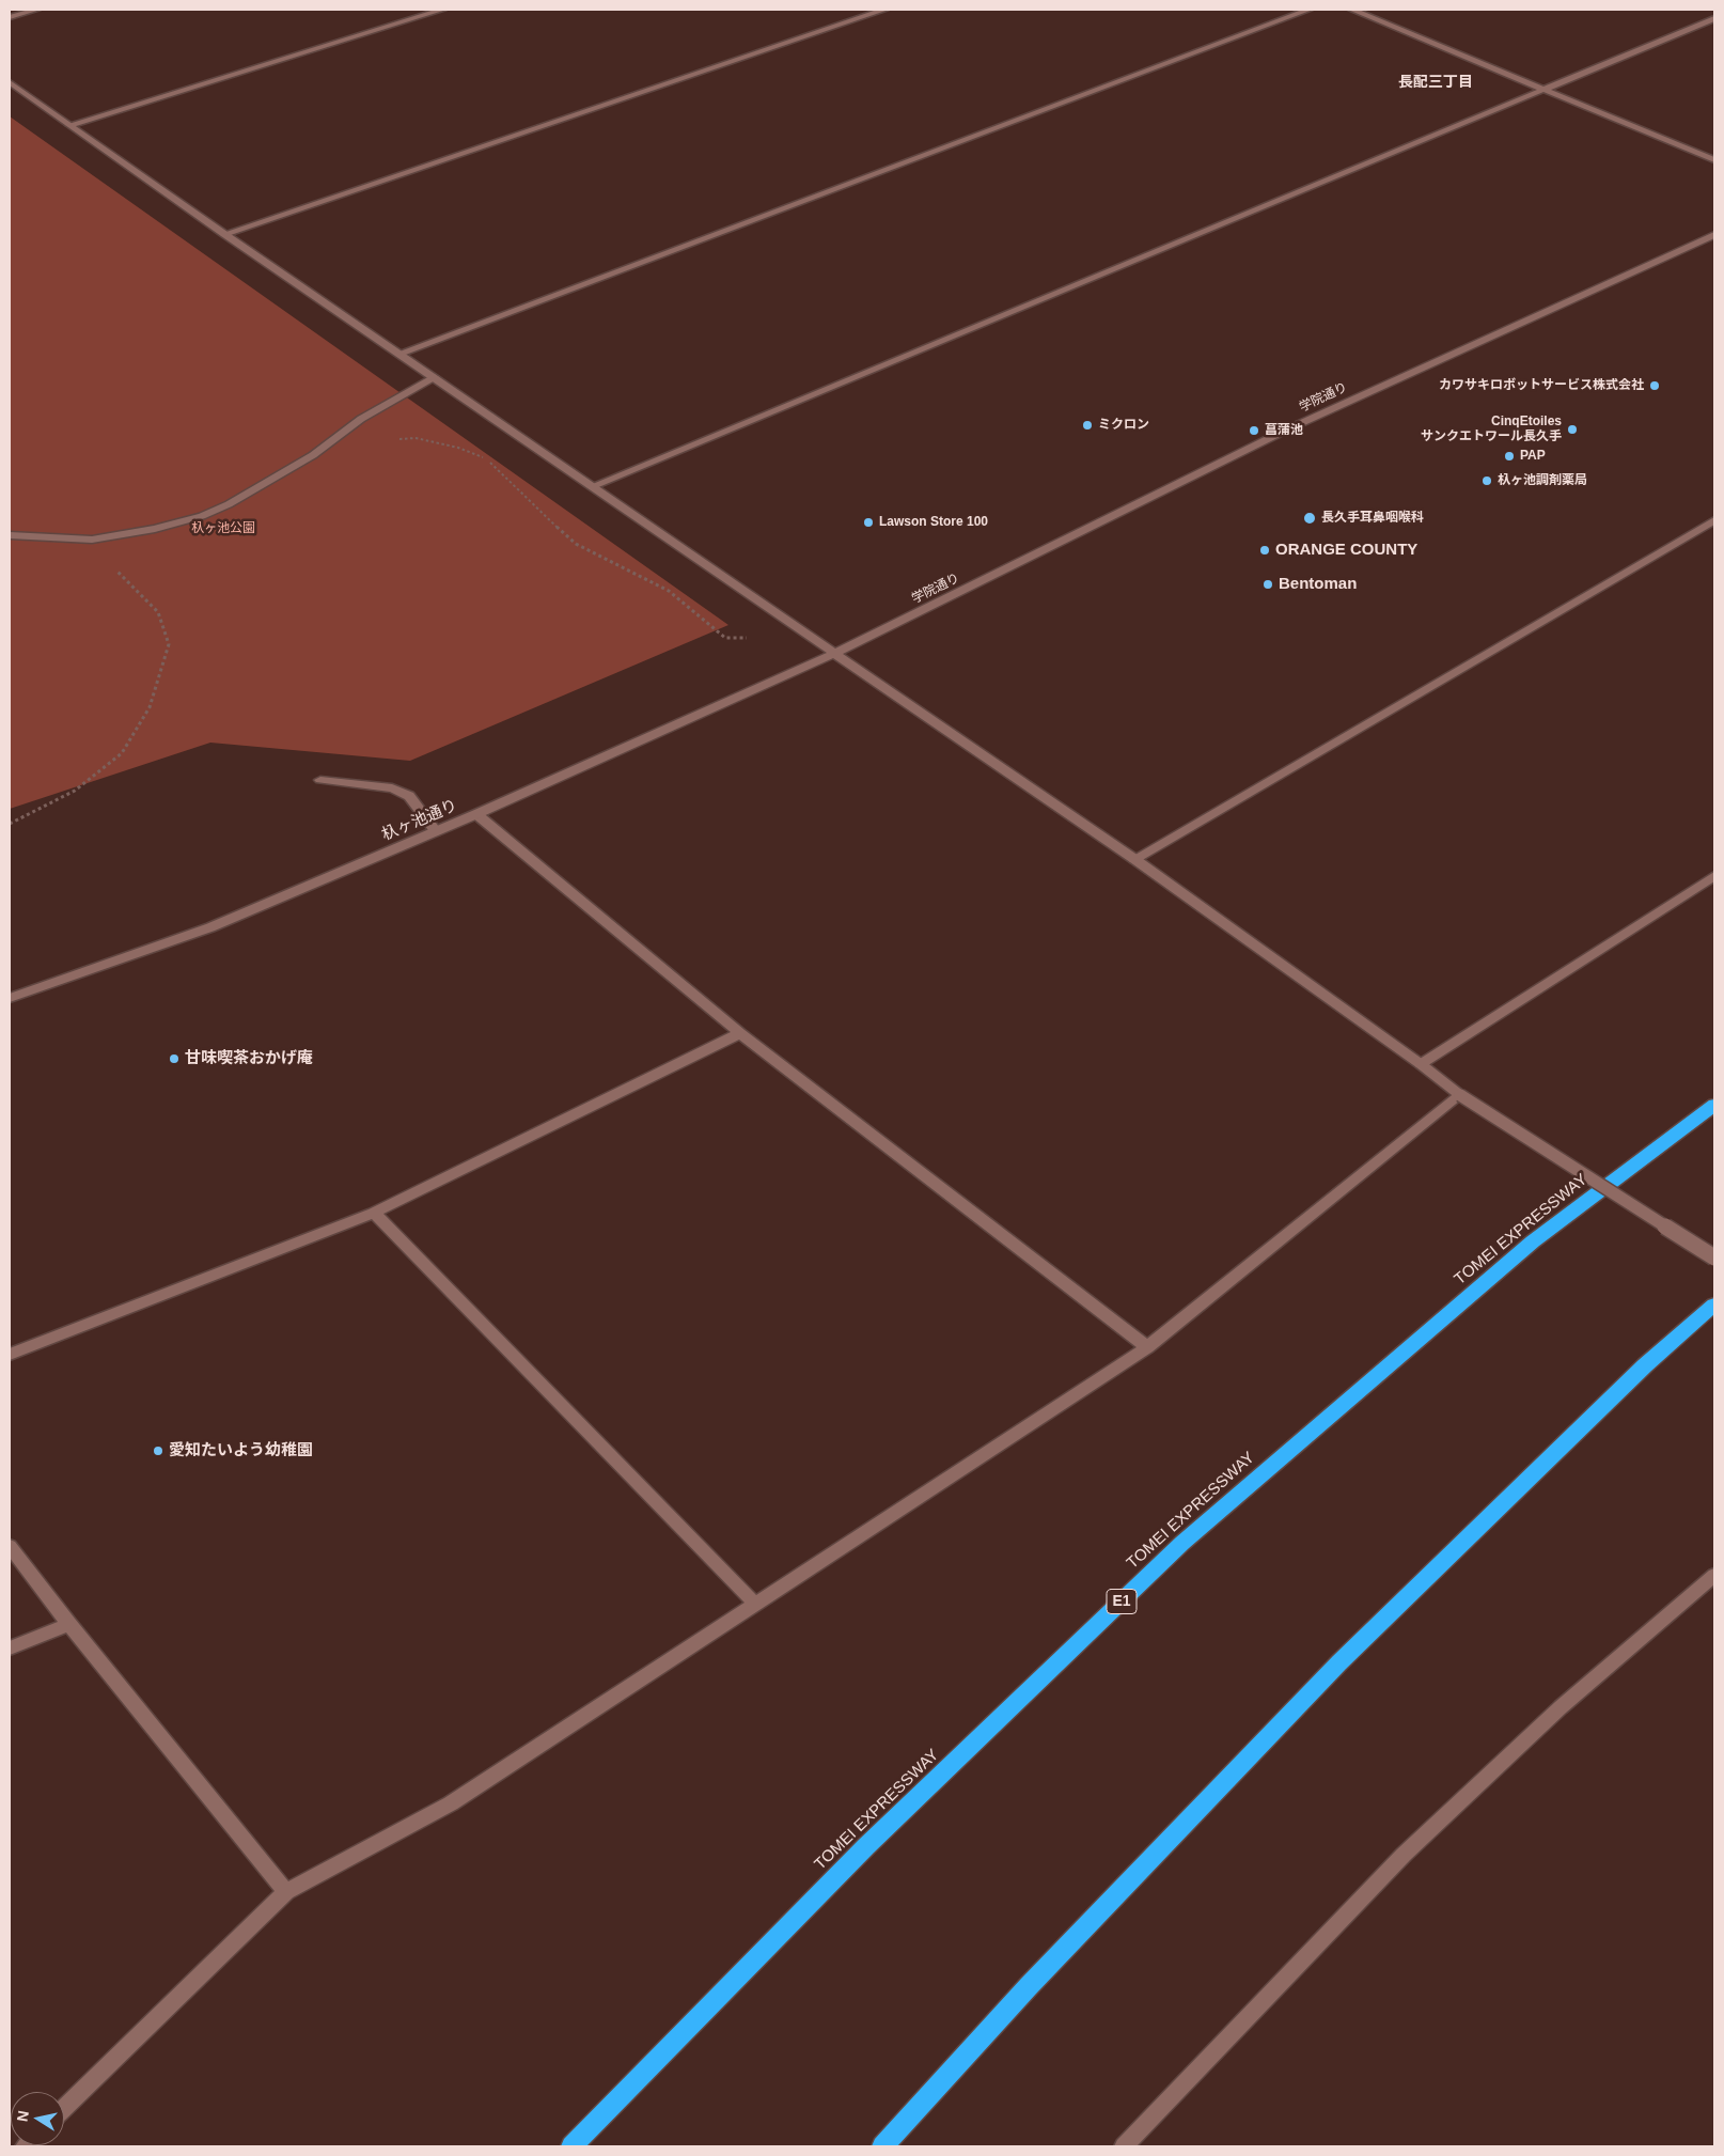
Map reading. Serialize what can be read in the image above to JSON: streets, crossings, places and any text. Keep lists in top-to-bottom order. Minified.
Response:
{"streets":{"highway":["TOMEI EXPRESSWAY","E1"],"street":["学院通り","杁ヶ池通り"]},"crossings":[["学院通り","杁ヶ池通り"]],"districts":["長配三丁目"],"parks":["杁ヶ池公園"],"places":["カワサキロボットサービス株式会社","ミクロン","CinqEtoiles サンクエトワール長久手","菖蒲池","PAP","杁ヶ池調剤薬局","長久手耳鼻咽喉科","Lawson Store 100","ORANGE COUNTY","Bentoman","甘味喫茶おかげ庵","愛知たいよう幼稚園"],"north":"left"}
